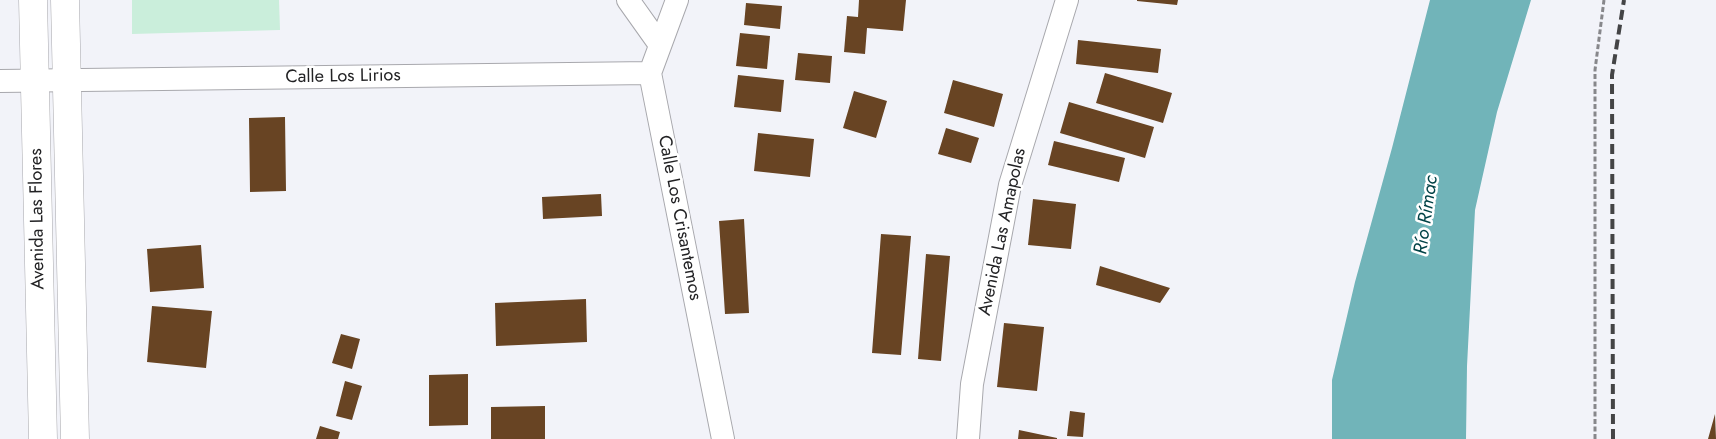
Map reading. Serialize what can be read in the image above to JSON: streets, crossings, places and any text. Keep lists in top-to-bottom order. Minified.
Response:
{"streets":{"highway":["Avenida Las Flores"],"street":["Calle Los Lirios","Calle Los Crisantemos","Avenida Las Amapolas"]},"crossings":[["Calle Los Lirios","Calle Los Crisantemos"],["Calle Los Lirios","Avenida Las Flores"]],"water":["Río Rímac"]}
